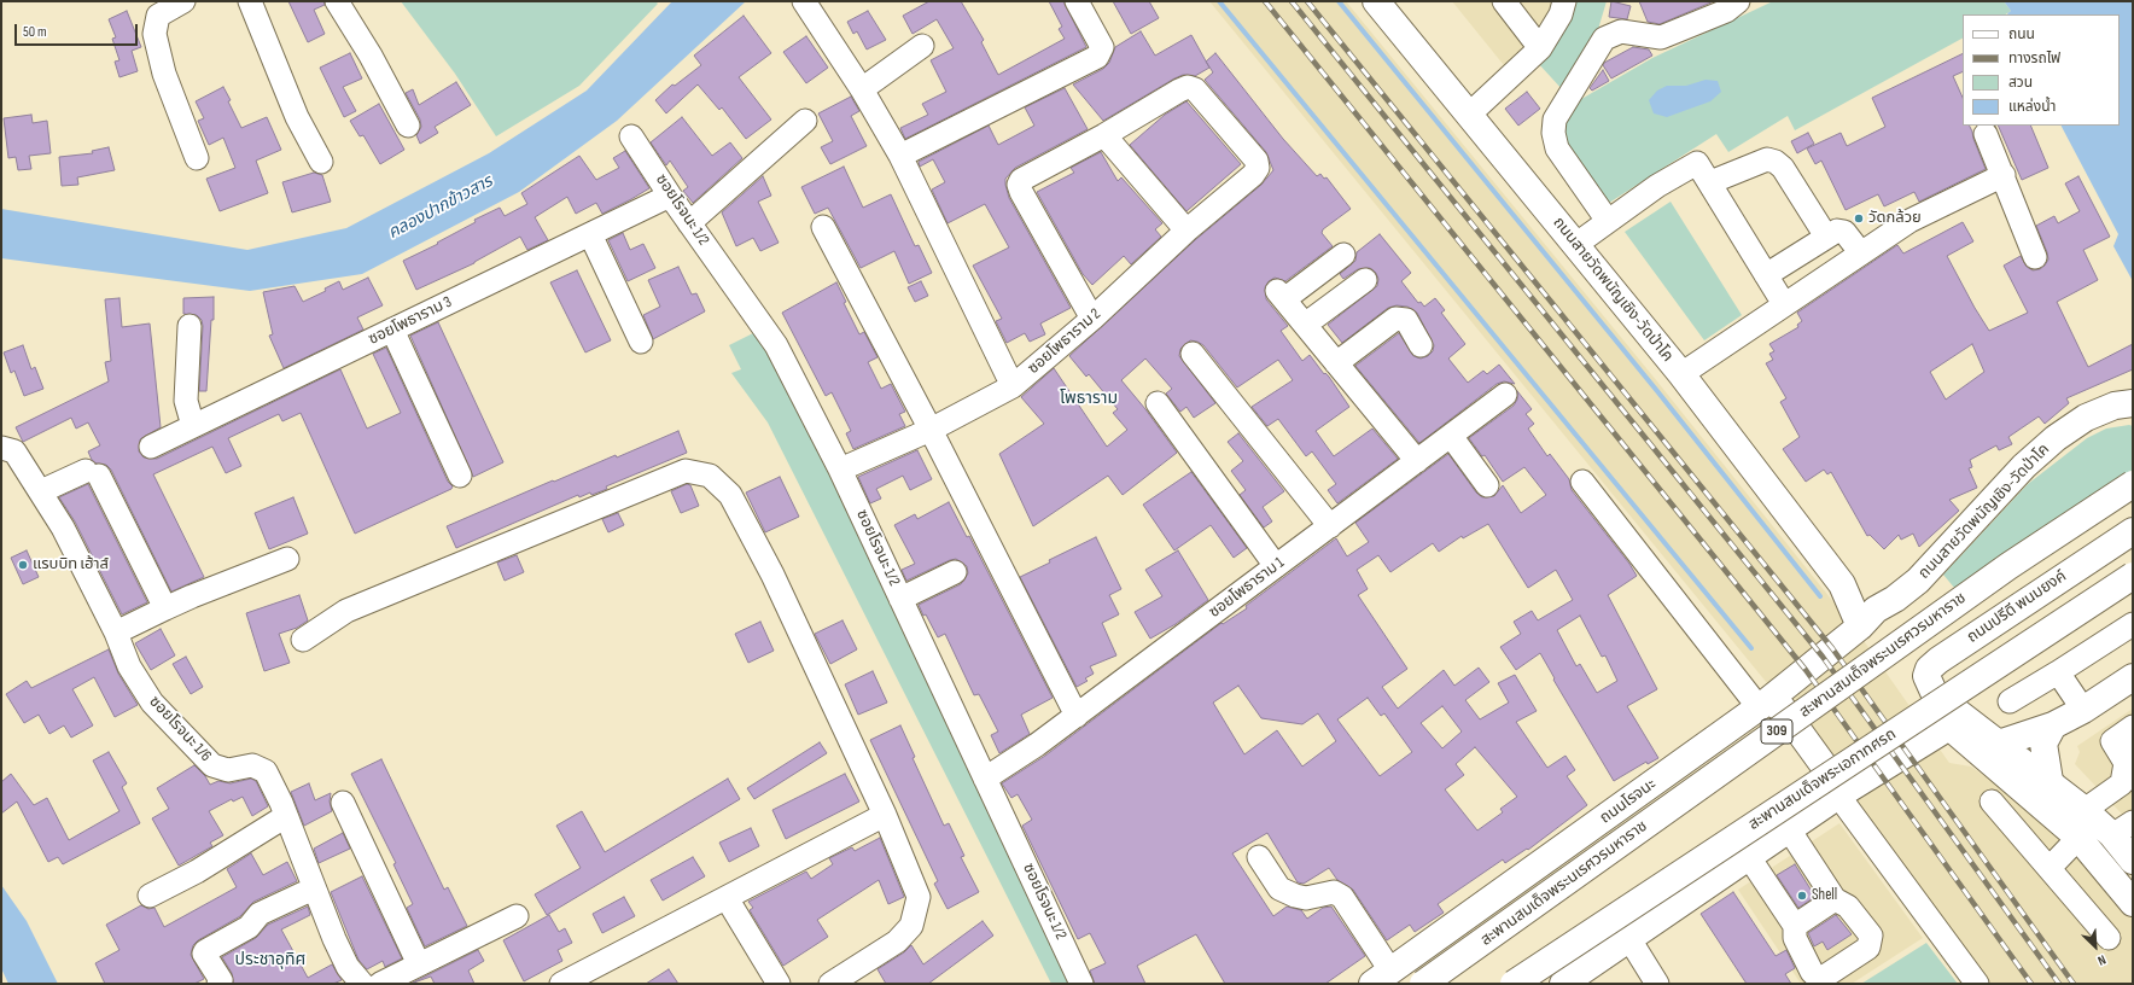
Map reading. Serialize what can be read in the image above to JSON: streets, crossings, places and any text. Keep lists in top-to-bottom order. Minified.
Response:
{"streets":{"main road":["ถนนสายวัดพนัญเชิง-วัดป่าโค","ถนนปรีดี พนมยงค์","สะพานสมเด็จพระนเรศวรมหาราช","309","สะพานสมเด็จพระเอกาทศรถ","ถนนโรจนะ"],"street":["ซอยโรจนะ 1/2","ซอยโพธาราม 3","ซอยโพธาราม 2","ซอยโพธาราม 1","ซอยโรจนะ 1/6"]},"crossings":[["ซอยโรจนะ 1/2","ซอยโพธาราม 3"],["ซอยโรจนะ 1/2","ซอยโพธาราม 2"],["ซอยโรจนะ 1/2","ซอยโพธาราม 1"],["ถนนสายวัดพนัญเชิง-วัดป่าโค","ถนนโรจนะ"]],"districts":["โพธาราม","ประชาอุทิศ"],"water":["คลองปากข้าวสาร"],"places":["วัดกล้วย","แรบบิท เฮ้าส์","Shell"],"legend":["ถนน","ทางรถไฟ","สวน","แหล่งน้ำ"],"scale_bar":"50 m","north":"bottom right"}
